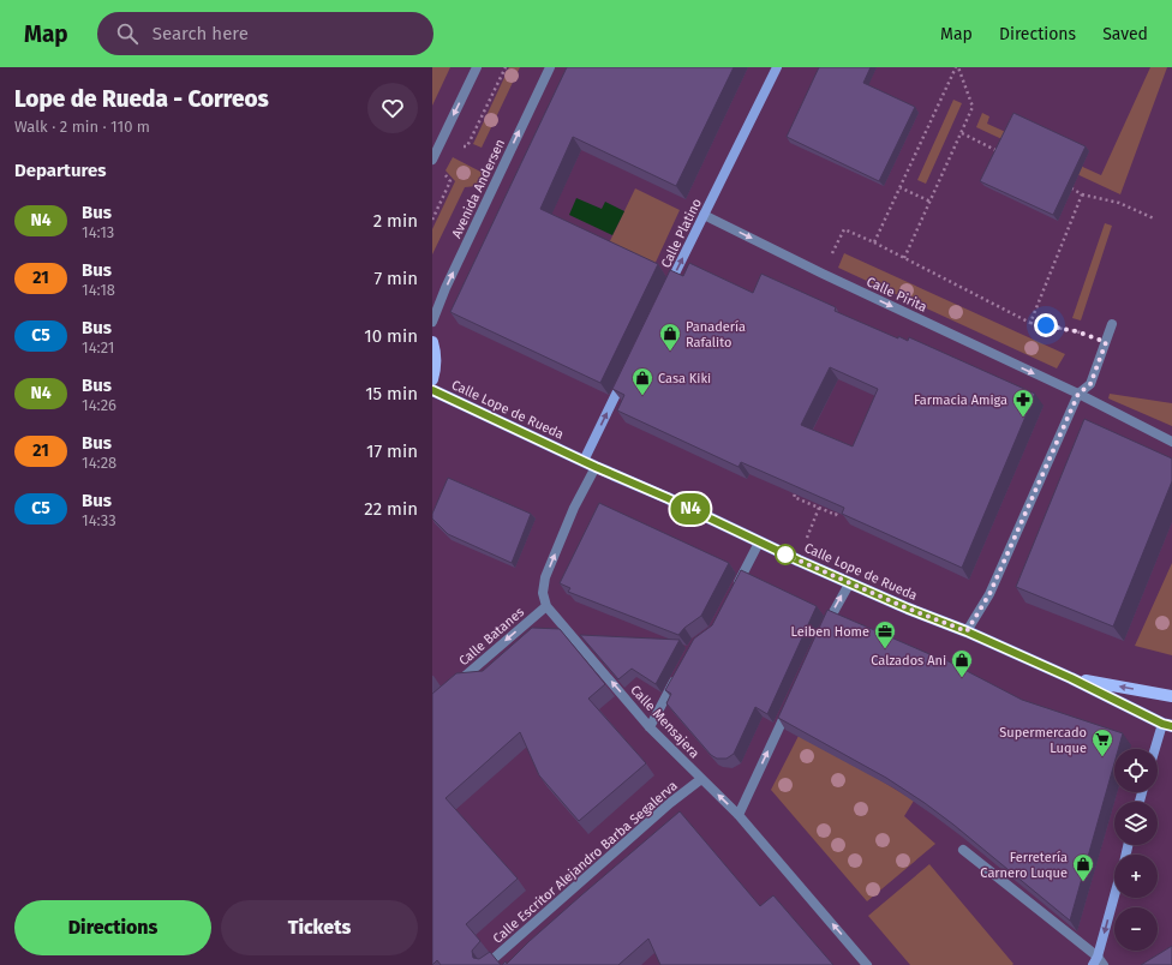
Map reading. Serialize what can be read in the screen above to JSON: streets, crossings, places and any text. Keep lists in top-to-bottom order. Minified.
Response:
{"streets":{"main road":["Calle Lope de Rueda"],"street":["Avenida Andersen","Calle Platino","Calle Pirita","Calle Batanes","Calle Mensajera","Calle Escritor Alejandro Barba Segalerva"]},"crossings":[["Calle Platino","Calle Pirita"],["Calle Batanes","Calle Mensajera"],["Calle Mensajera","Calle Escritor Alejandro Barba Segalerva"]],"one_way":["Calle Pirita","Calle Batanes","Calle Mensajera"],"places":{"shop":["Panadería Rafalito","Casa Kiki","Calzados Ani","Ferretería Carnero Luque"],"pharmacy":["Farmacia Amiga"],"office":["Leiben Home"],"supermarket":["Supermercado Luque"]},"lines":["bus line N4"],"page":{"header":"Map","search":"Search here","nav":["Map","Directions","Saved"],"heading":[["Lope de Rueda - Correos","Walk · 2 min · 110 m"],"Departures"],"on_map":"N4","list":[{"mark":"N4","name":"Bus","note":"14:13","value":"2 min"},{"mark":"21","name":"Bus","note":"14:18","value":"7 min"},{"mark":"C5","name":"Bus","note":"14:21","value":"10 min"},{"mark":"N4","name":"Bus","note":"14:26","value":"15 min"},{"mark":"21","name":"Bus","note":"14:28","value":"17 min"},{"mark":"C5","name":"Bus","note":"14:33","value":"22 min"}],"map_buttons":["+","−"],"buttons":["Directions","Tickets"]}}
